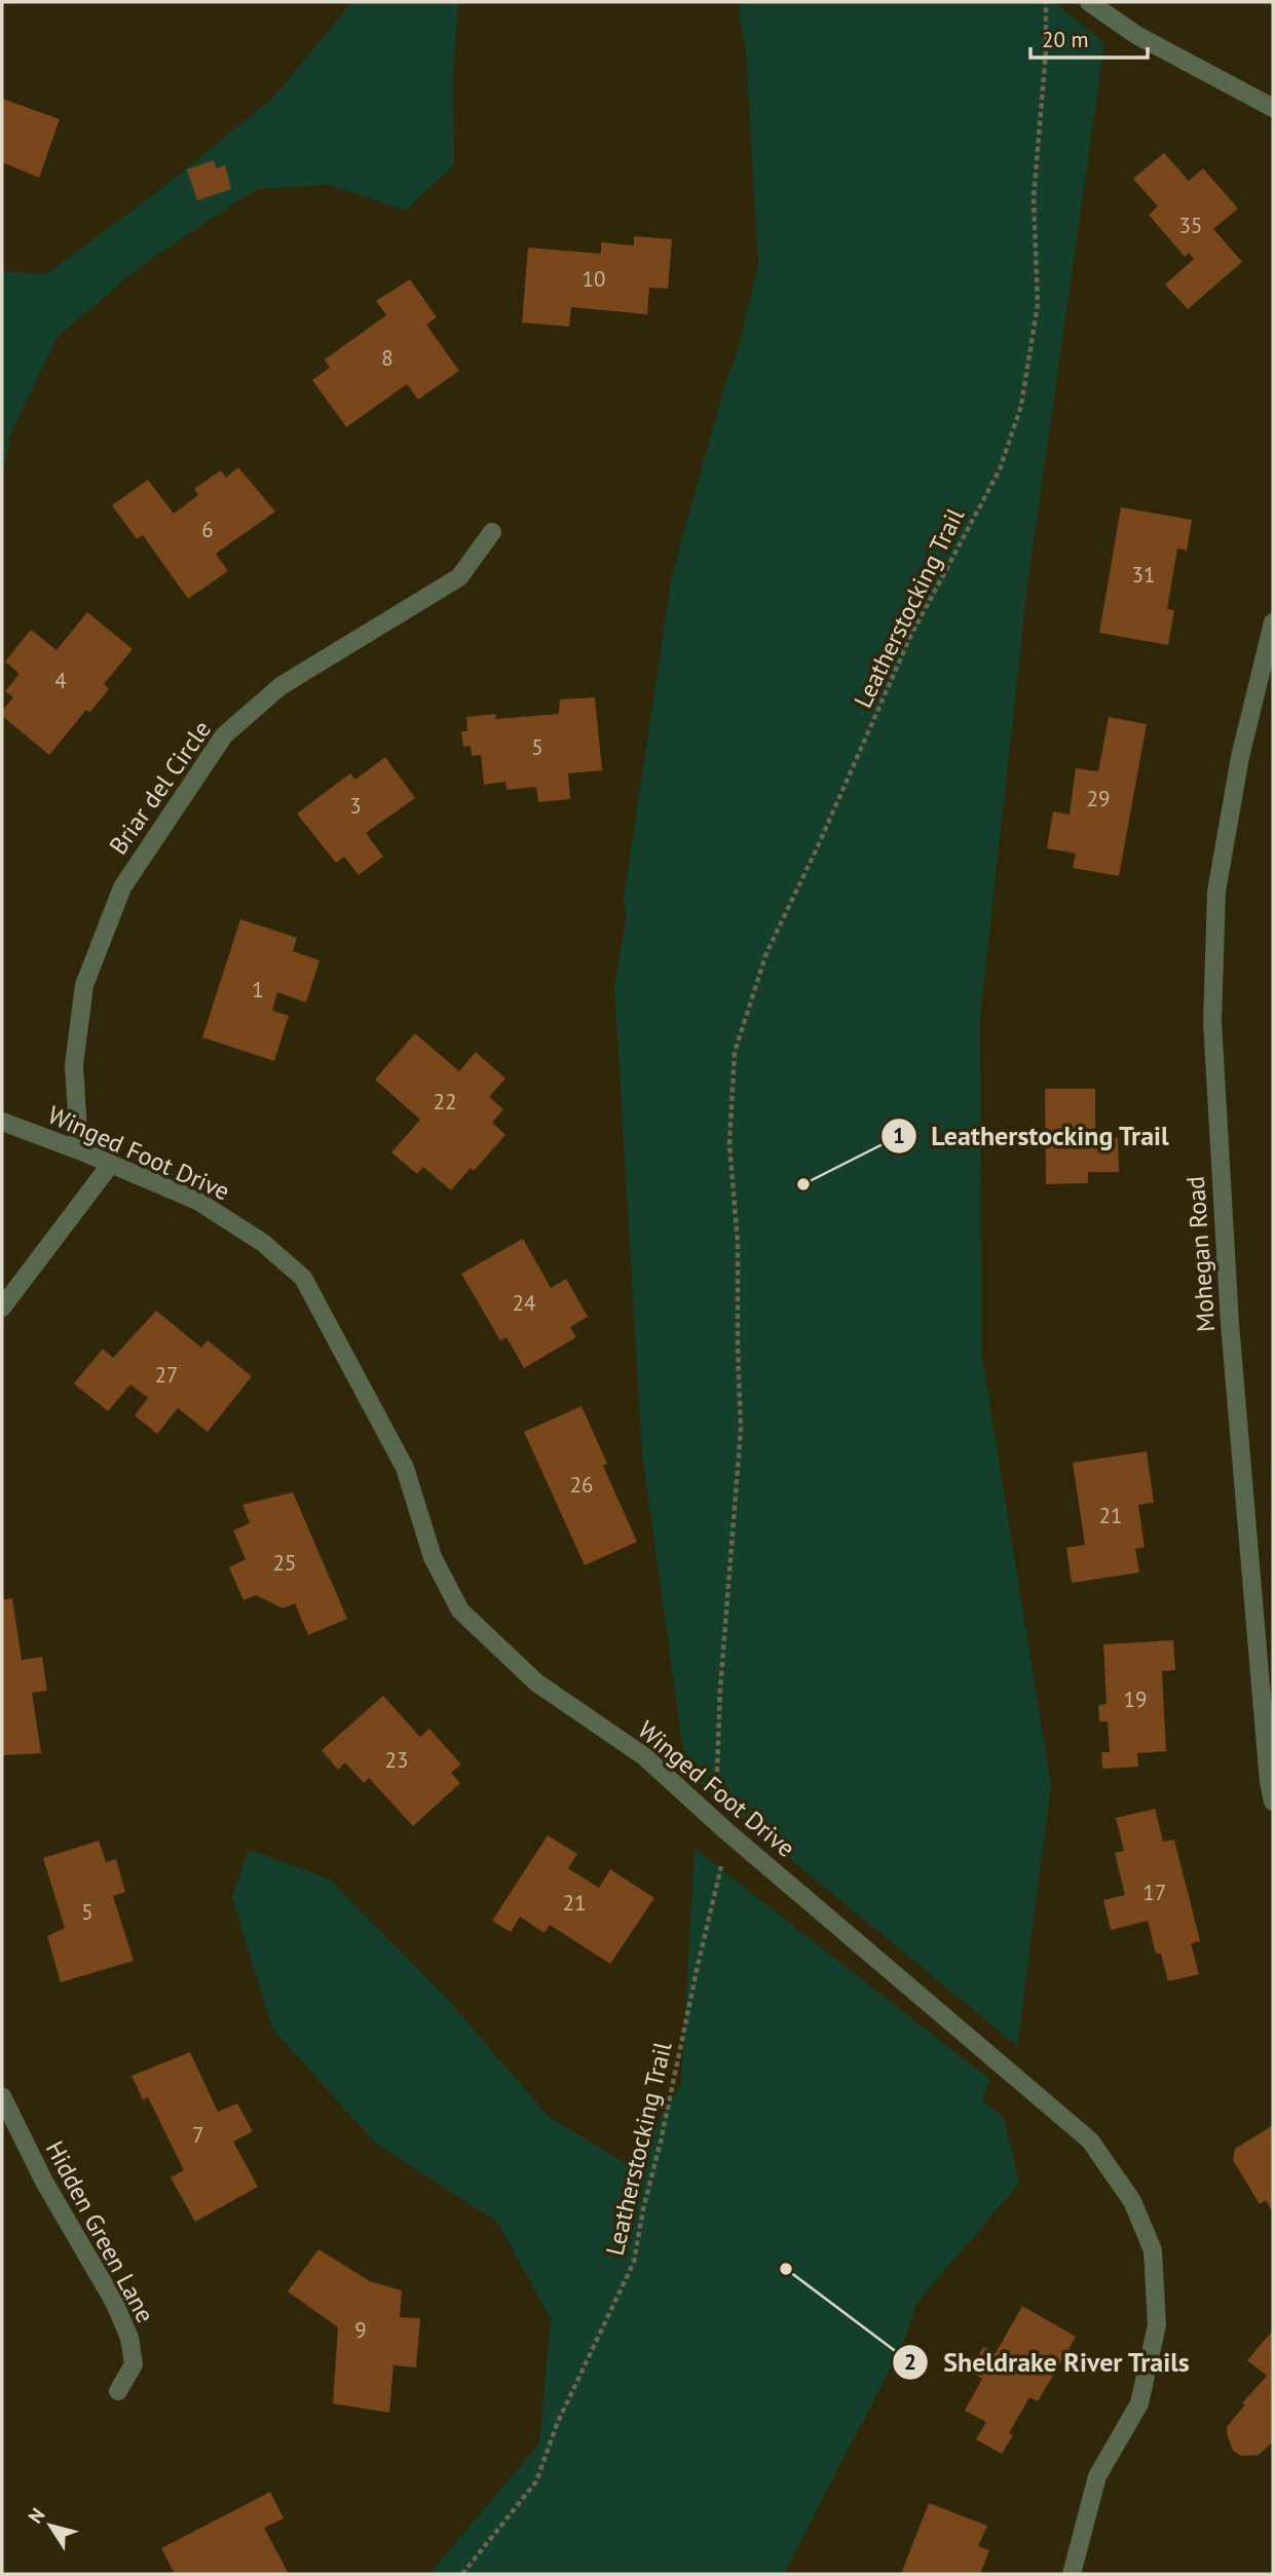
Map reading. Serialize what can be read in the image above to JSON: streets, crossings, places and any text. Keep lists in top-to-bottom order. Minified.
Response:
{"streets":{"street":["Briar del Circle","Winged Foot Drive","Mohegan Road","Hidden Green Lane"],"path":["Leatherstocking Trail"]},"crossings":[["Briar del Circle","Winged Foot Drive"]],"places":["Leatherstocking Trail","Sheldrake River Trails"],"house_numbers":["35","10","8","6","31","4","5","29","3","1","22","24","27","26","21","25","19","23","17","21","5","7","9"],"scale_bar":"20 m","north":"top left"}
